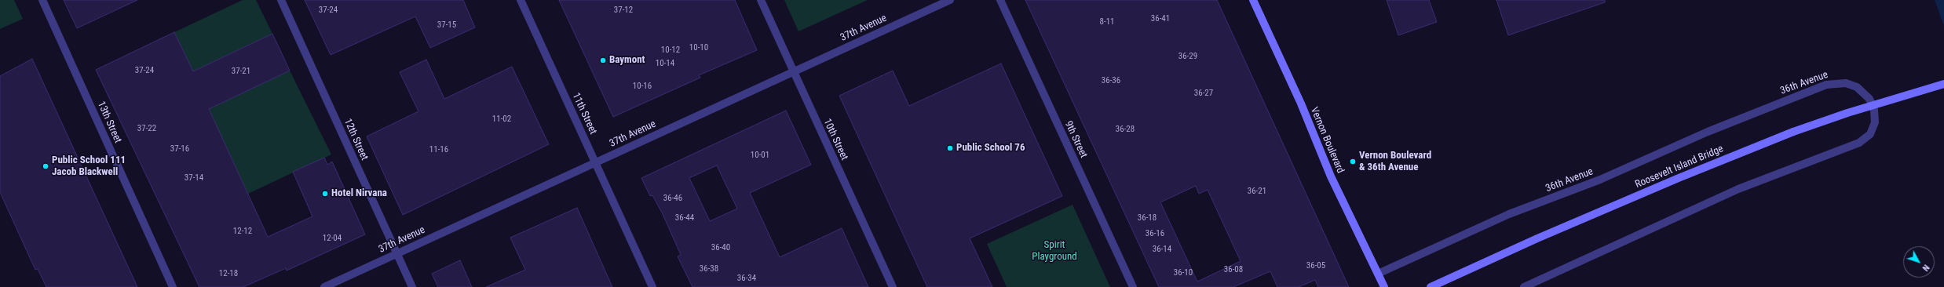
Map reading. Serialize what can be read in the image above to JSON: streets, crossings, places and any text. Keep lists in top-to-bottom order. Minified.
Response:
{"streets":{"main road":["Vernon Boulevard","Roosevelt Island Bridge"],"street":["37th Avenue","36th Avenue","11th Street","13th Street","12th Street","10th Street","9th Street"]},"crossings":[["37th Avenue","11th Street"],["37th Avenue","12th Street"],["37th Avenue","10th Street"],["36th Avenue","Vernon Boulevard"]],"parks":["Spirit Playground"],"places":["Baymont","Public School 76","Vernon Boulevard & 36th Avenue","Public School 111 Jacob Blackwell","Hotel Nirvana"],"house_numbers":["37-24","37-12","36-41","8-11","37-15","10-10","10-12","36-29","10-14","37-24","37-21","36-36","10-16","36-27","11-02","37-22","36-28","37-16","11-16","10-01","37-14","36-21","36-46","36-44","36-18","12-12","36-16","12-04","36-40","36-14","36-05","36-38","36-08","36-10","12-18","36-34"],"north":"bottom right"}
